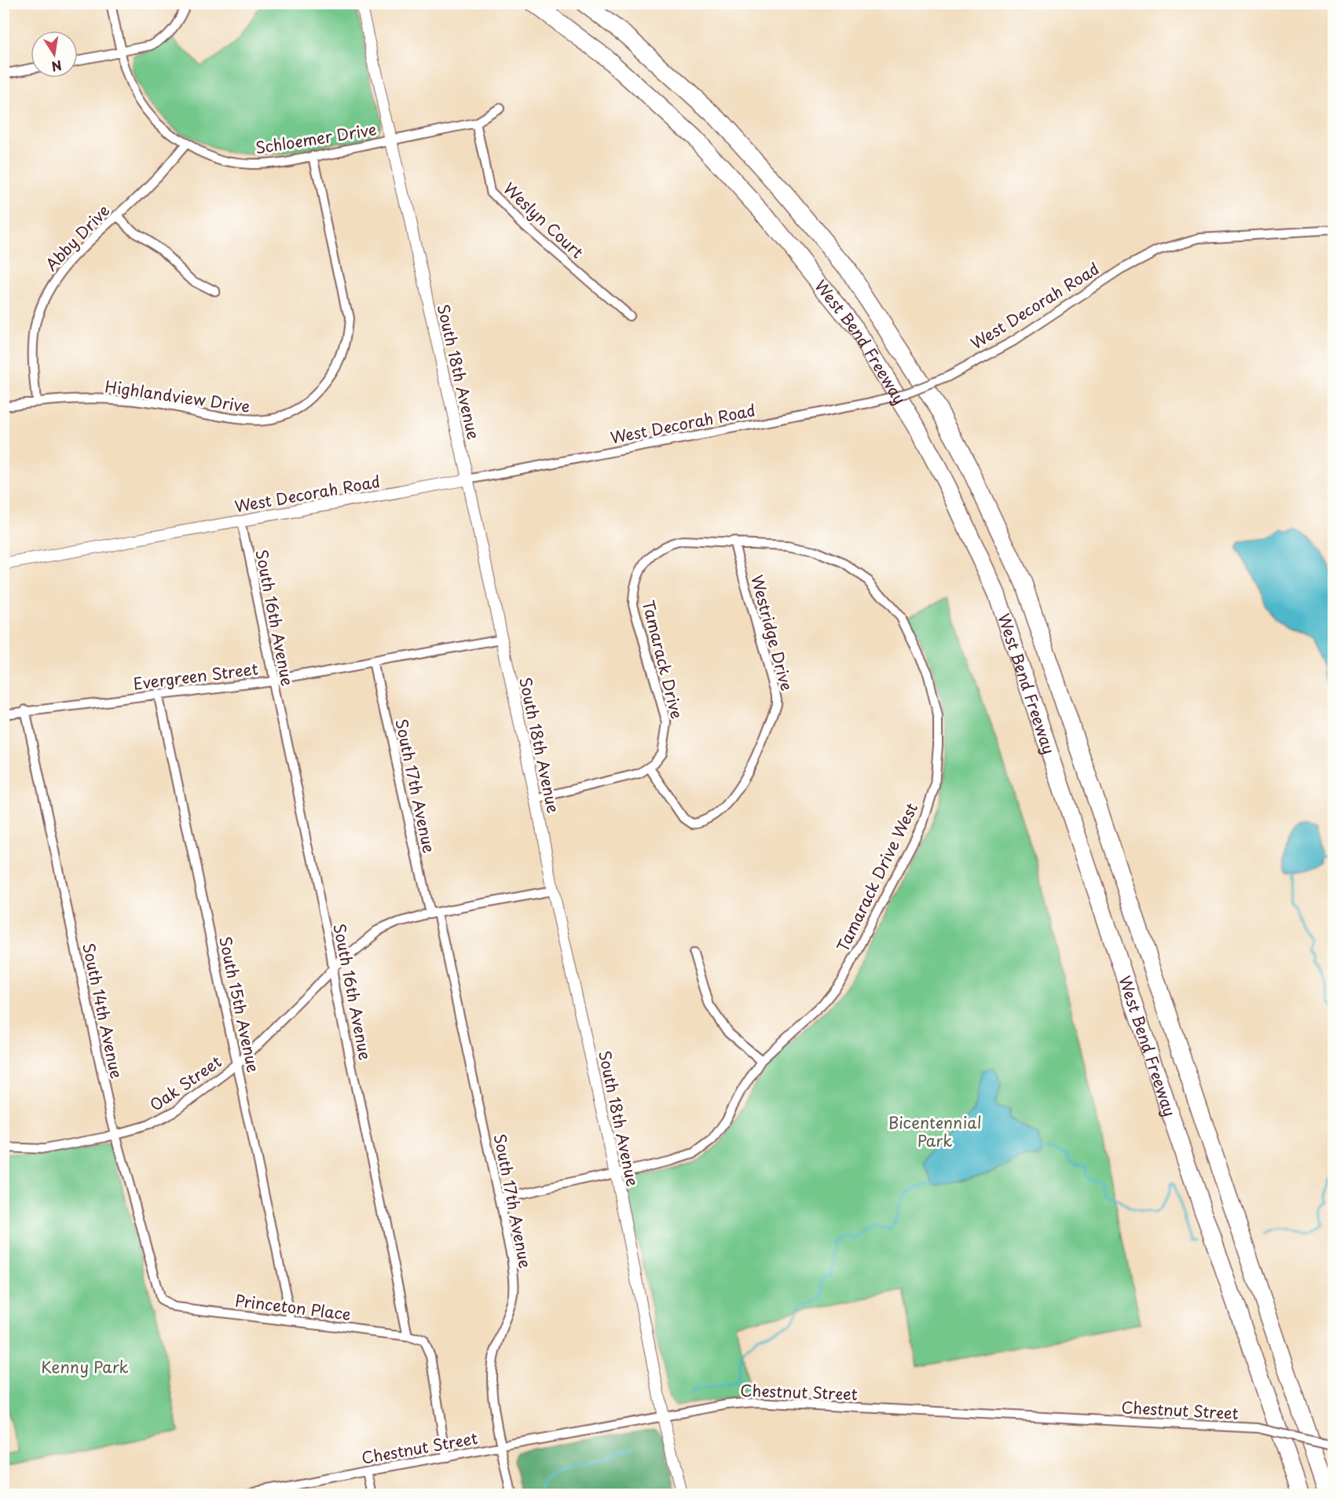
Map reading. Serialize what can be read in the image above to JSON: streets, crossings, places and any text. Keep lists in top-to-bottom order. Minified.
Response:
{"streets":{"highway":["West Bend Freeway"],"street":["Schloemer Drive","Weslyn Court","Abby Drive","West Decorah Road","South 18th Avenue","Highlandview Drive","South 16th Avenue","Westridge Drive","Tamarack Drive","Evergreen Street","South 17th Avenue","Tamarack Drive West","South 15th Avenue","South 14th Avenue","Oak Street","Princeton Place","Chestnut Street"]},"crossings":[["Schloemer Drive","Weslyn Court"],["Schloemer Drive","Abby Drive"],["Schloemer Drive","South 18th Avenue"],["Schloemer Drive","Highlandview Drive"],["Abby Drive","Highlandview Drive"],["West Decorah Road","South 18th Avenue"],["West Decorah Road","South 16th Avenue"],["South 18th Avenue","Tamarack Drive"],["South 18th Avenue","Evergreen Street"],["South 18th Avenue","Tamarack Drive West"],["South 18th Avenue","Oak Street"],["South 18th Avenue","Chestnut Street"],["South 16th Avenue","Evergreen Street"],["South 16th Avenue","Oak Street"],["South 16th Avenue","Princeton Place"],["Westridge Drive","Tamarack Drive"],["Westridge Drive","Tamarack Drive West"],["Tamarack Drive","Tamarack Drive West"],["Evergreen Street","South 17th Avenue"],["Evergreen Street","South 15th Avenue"],["Evergreen Street","South 14th Avenue"],["South 17th Avenue","Tamarack Drive West"],["South 17th Avenue","Oak Street"],["South 17th Avenue","Chestnut Street"],["South 15th Avenue","Oak Street"],["South 15th Avenue","Princeton Place"],["South 14th Avenue","Oak Street"],["South 14th Avenue","Princeton Place"]],"parks":["Bicentennial Park","Kenny Park"],"north":"bottom"}
